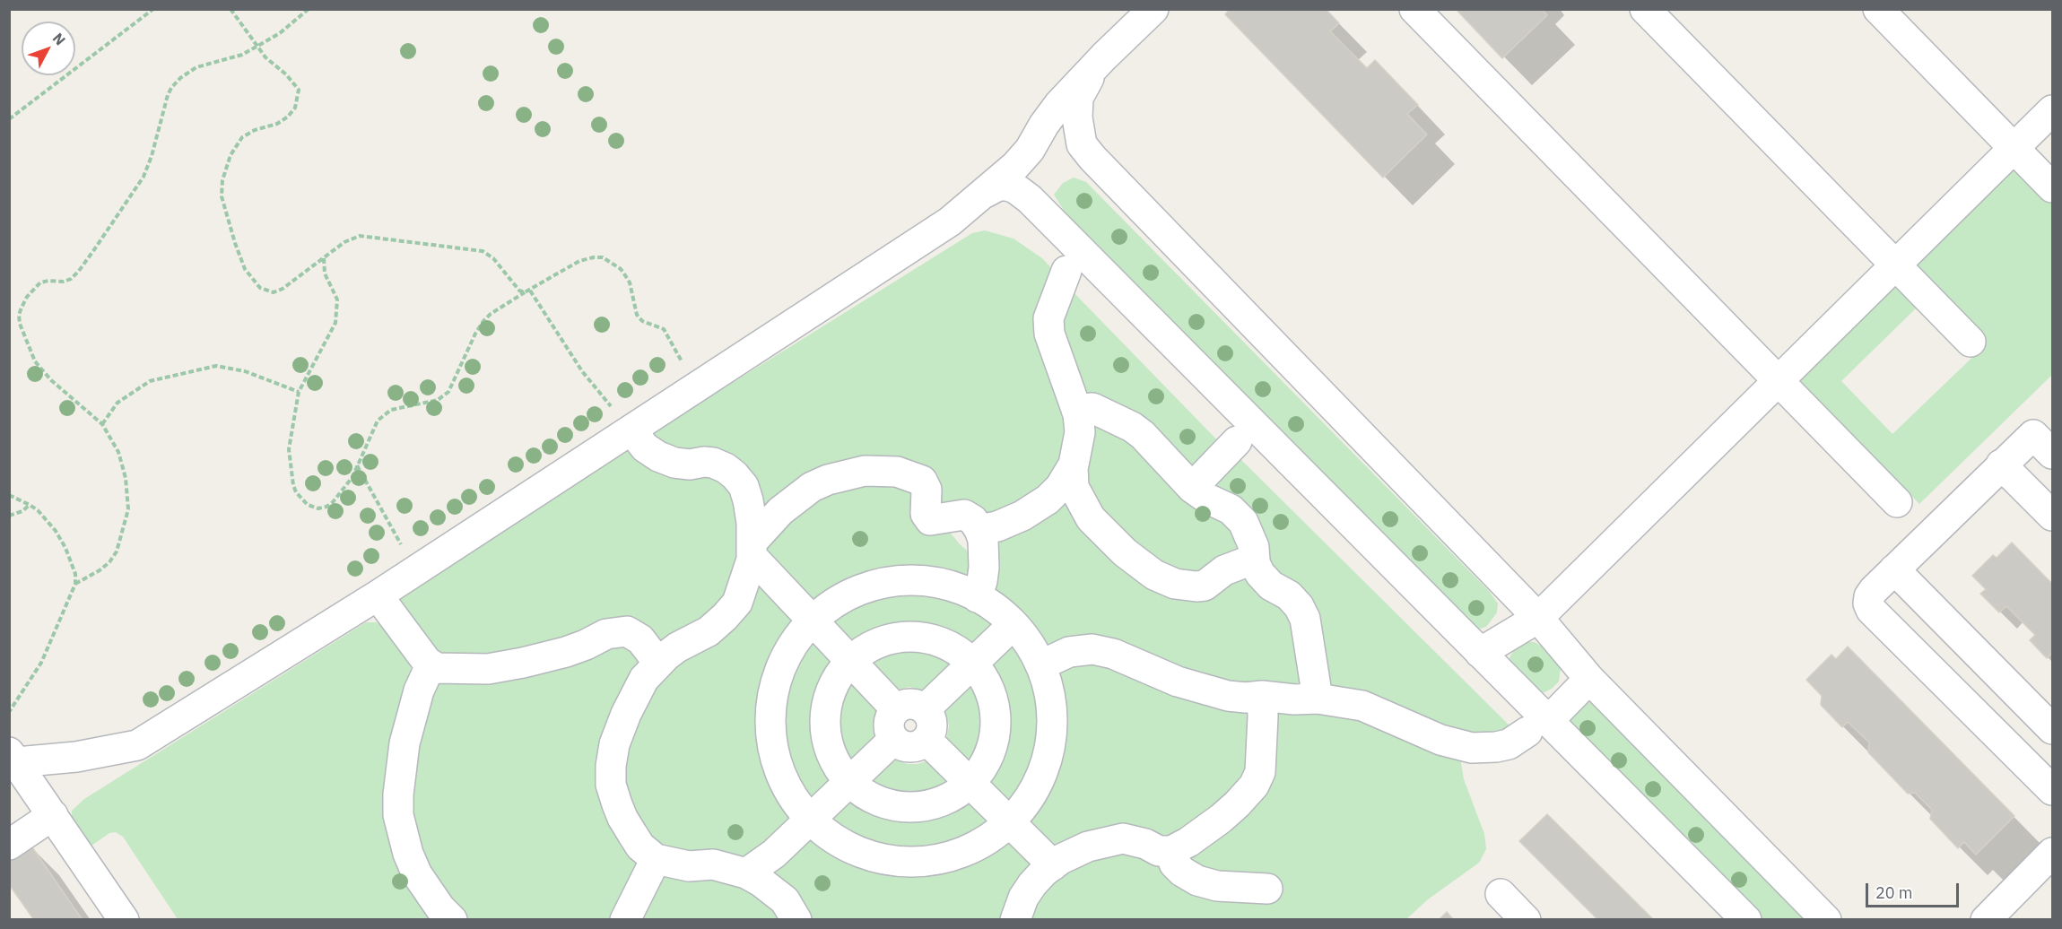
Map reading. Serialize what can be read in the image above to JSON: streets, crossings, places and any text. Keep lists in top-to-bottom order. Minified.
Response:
{"scale_bar":"20 m","north":"top right"}
